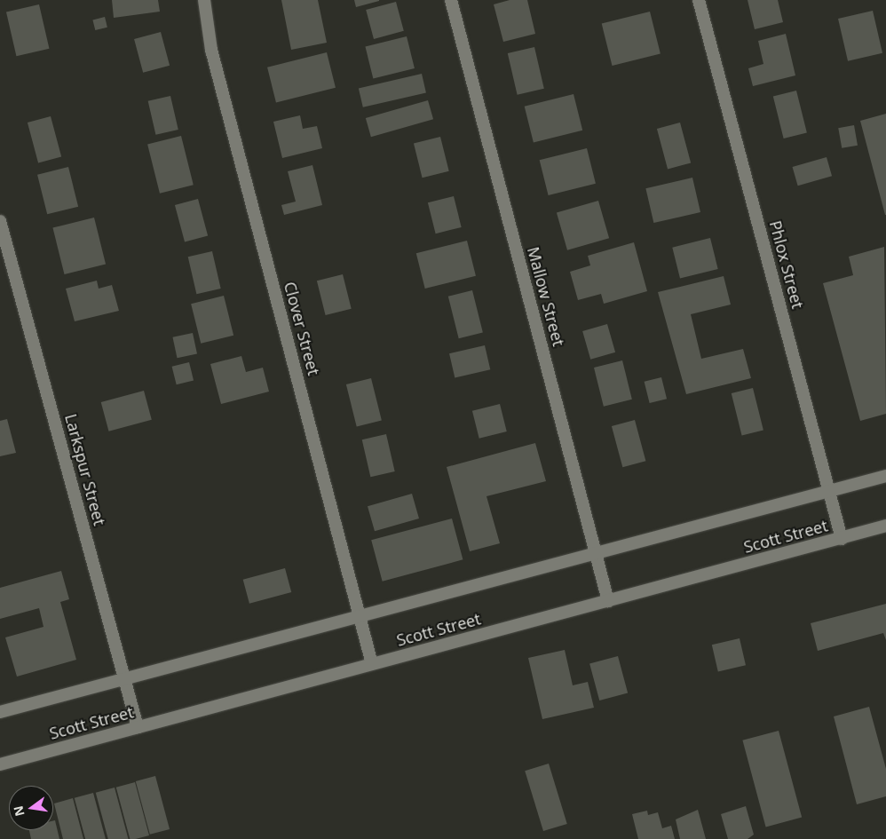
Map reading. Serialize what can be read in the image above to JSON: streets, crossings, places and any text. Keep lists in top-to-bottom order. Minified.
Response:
{"streets":{"street":["Phlox Street","Mallow Street","Clover Street","Larkspur Street","Scott Street"]},"crossings":[["Phlox Street","Scott Street"],["Mallow Street","Scott Street"],["Clover Street","Scott Street"],["Larkspur Street","Scott Street"]],"north":"left"}
